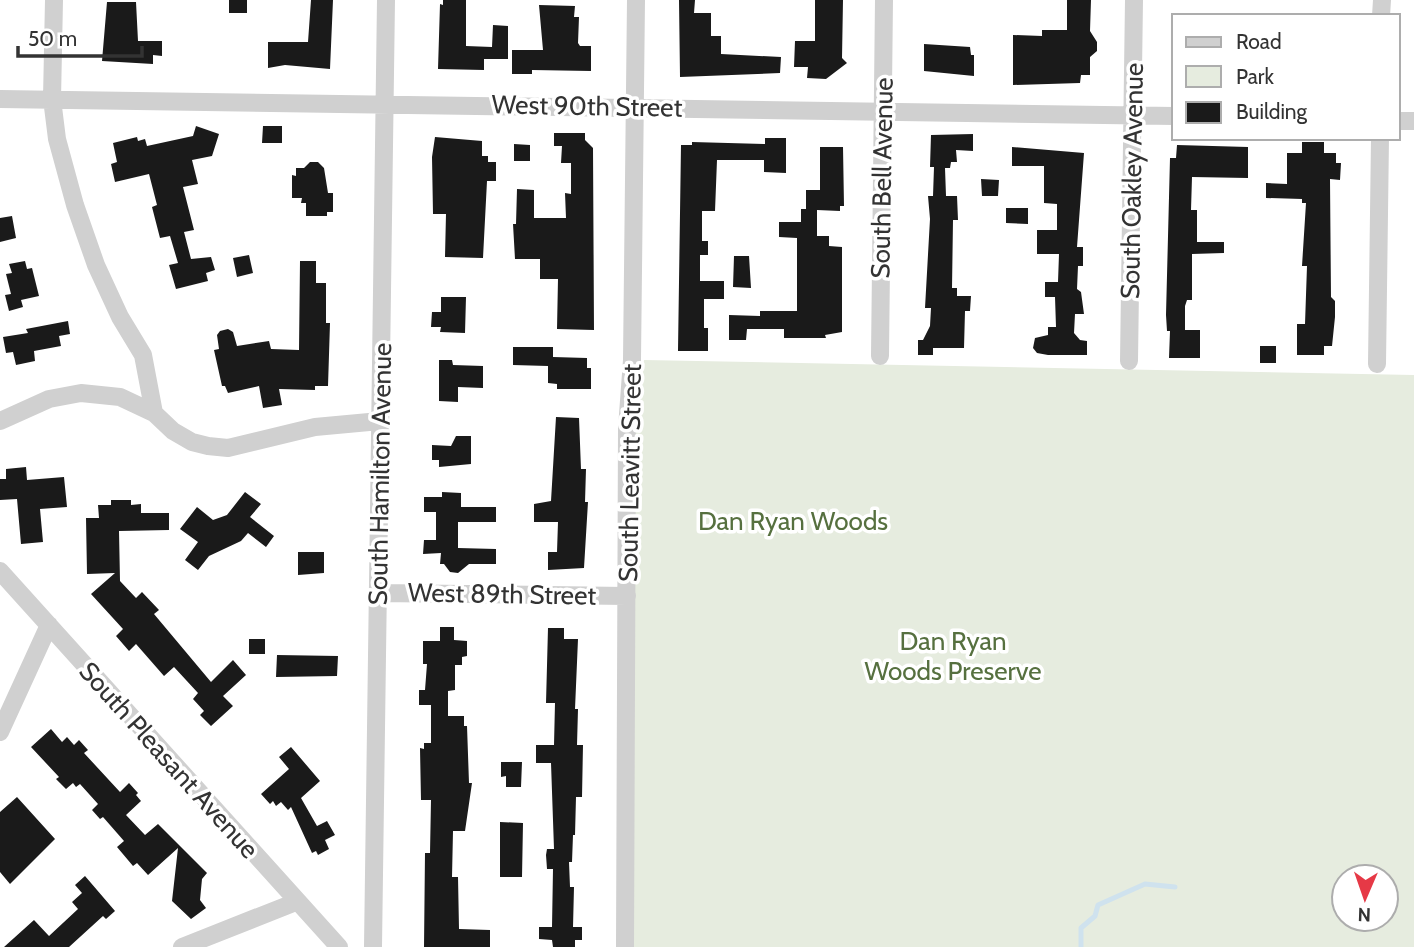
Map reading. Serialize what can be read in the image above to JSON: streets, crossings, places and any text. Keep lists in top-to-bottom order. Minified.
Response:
{"streets":{"street":["West 90th Street","South Bell Avenue","South Oakley Avenue","South Leavitt Street","South Hamilton Avenue","West 89th Street","South Pleasant Avenue"]},"crossings":[["West 90th Street","South Bell Avenue"],["West 90th Street","South Oakley Avenue"],["West 90th Street","South Leavitt Street"],["West 90th Street","South Hamilton Avenue"],["South Leavitt Street","West 89th Street"],["South Hamilton Avenue","West 89th Street"]],"parks":["Dan Ryan Woods","Dan Ryan Woods Preserve"],"legend":["Road","Park","Building"],"scale_bar":"50 m","north":"bottom"}
